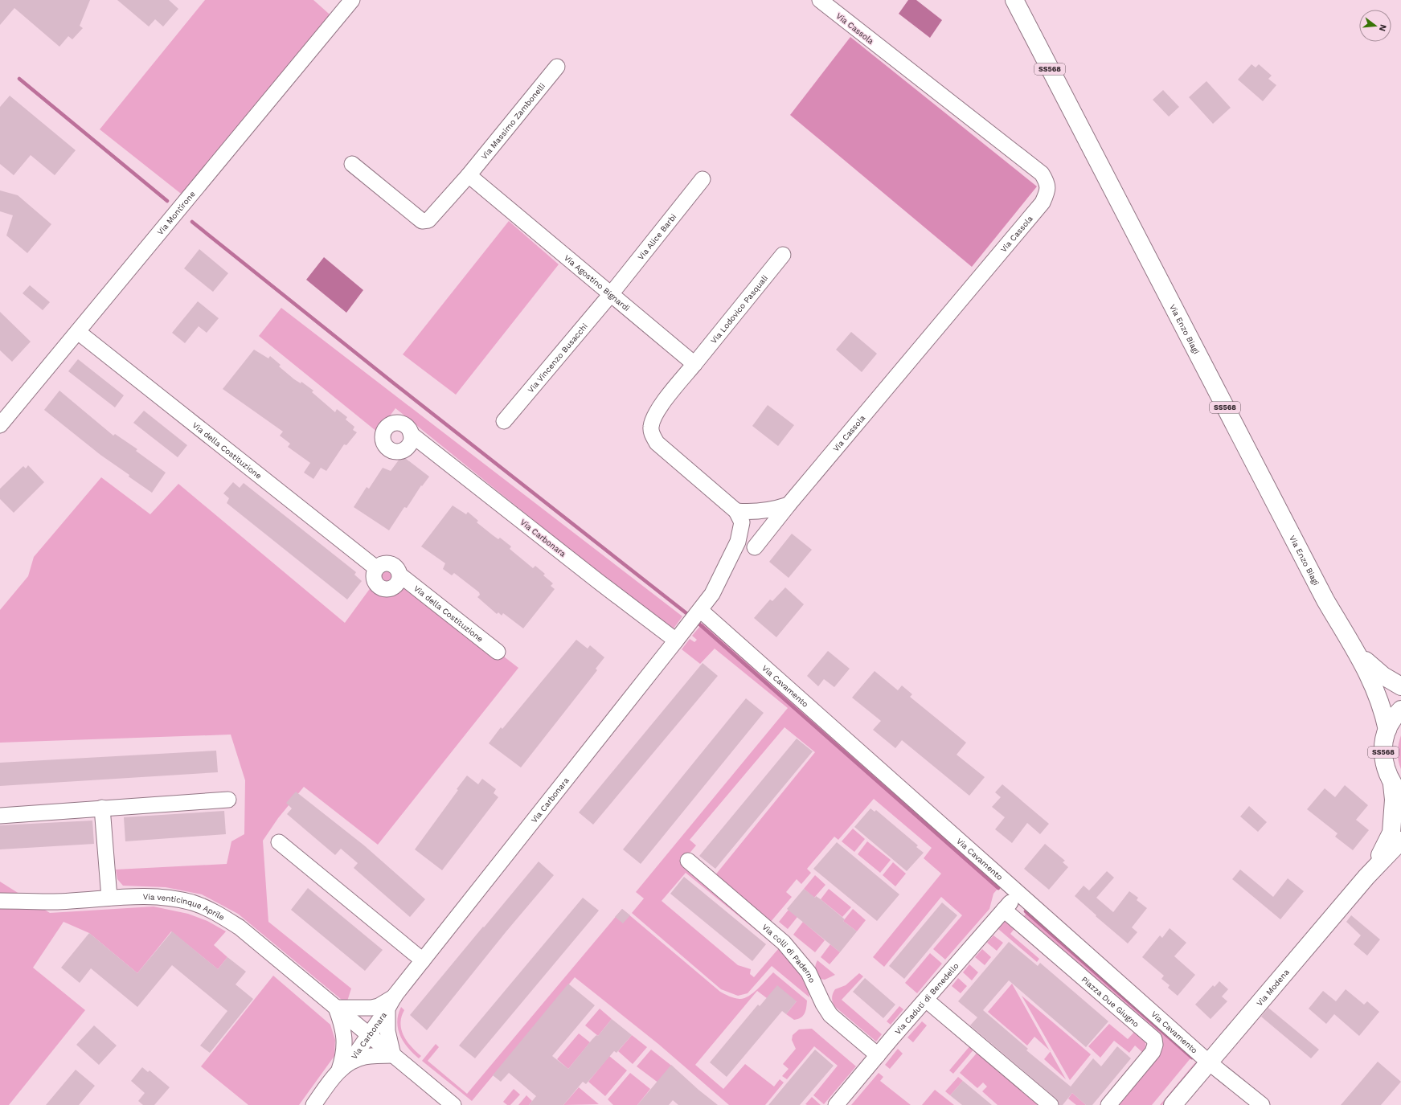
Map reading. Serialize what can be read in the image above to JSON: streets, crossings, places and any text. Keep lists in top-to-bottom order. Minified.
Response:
{"streets":{"main road":["SS568","Via Enzo Biagi","Via Modena"],"street":["Via Cassola","Via Massimo Zambonelli","Via Montirone","Via Alice Barbi","Via Agostino Bignardi","Via Lodovico Pasquali","Via Vincenzo Busacchi","Via della Costituzione","Via Carbonara","Via Cavamento","Via venticinque Aprile","Via colli di Paderno","Via Caduti di Benedello","Piazza Due Giugno"]},"crossings":[["Via Massimo Zambonelli","Via Agostino Bignardi"],["Via Montirone","Via della Costituzione"],["Via Alice Barbi","Via Agostino Bignardi"],["Via Alice Barbi","Via Vincenzo Busacchi"],["Via Agostino Bignardi","Via Lodovico Pasquali"],["Via Agostino Bignardi","Via Vincenzo Busacchi"],["Via Enzo Biagi","Via Modena"],["Via Carbonara","Via Cavamento"],["Via Carbonara","Via venticinque Aprile"],["Via Cavamento","Via Modena"],["Via Cavamento","Via Caduti di Benedello"],["Via colli di Paderno","Via Caduti di Benedello"],["Via Caduti di Benedello","Piazza Due Giugno"]],"north":"right"}
